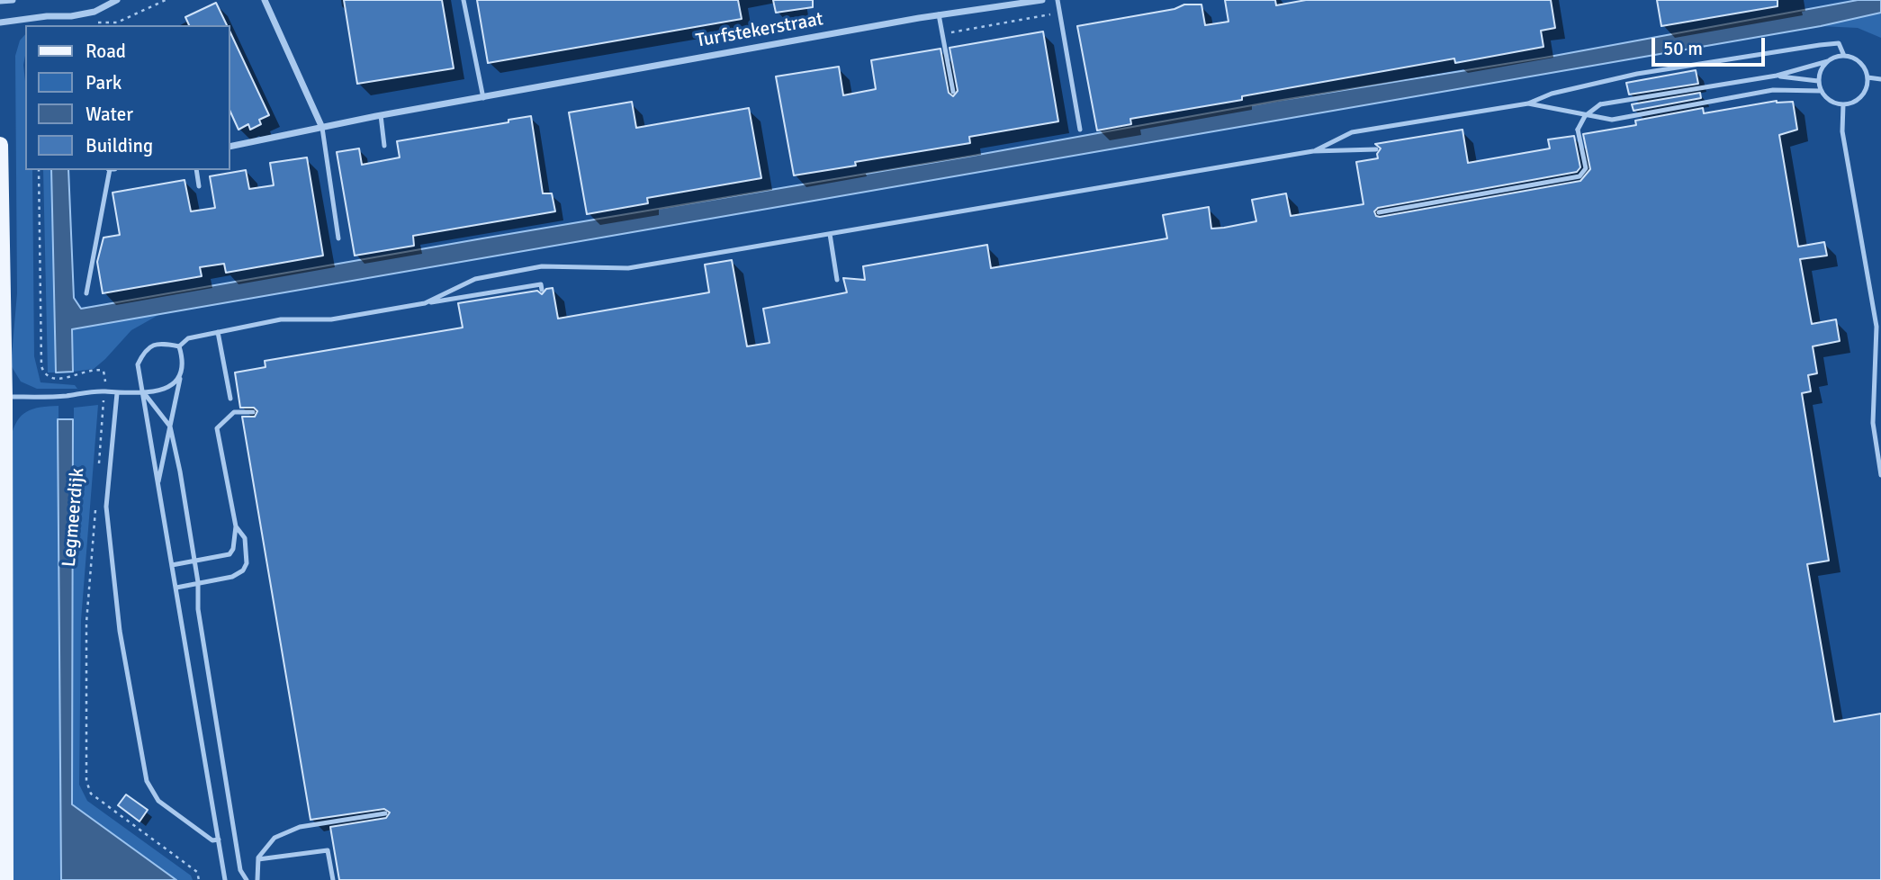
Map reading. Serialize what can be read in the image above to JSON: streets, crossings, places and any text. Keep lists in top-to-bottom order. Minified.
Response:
{"streets":{"street":["Turfstekerstraat"],"path":["Legmeerdijk"]},"legend":["Road","Park","Water","Building"],"scale_bar":"50 m"}
